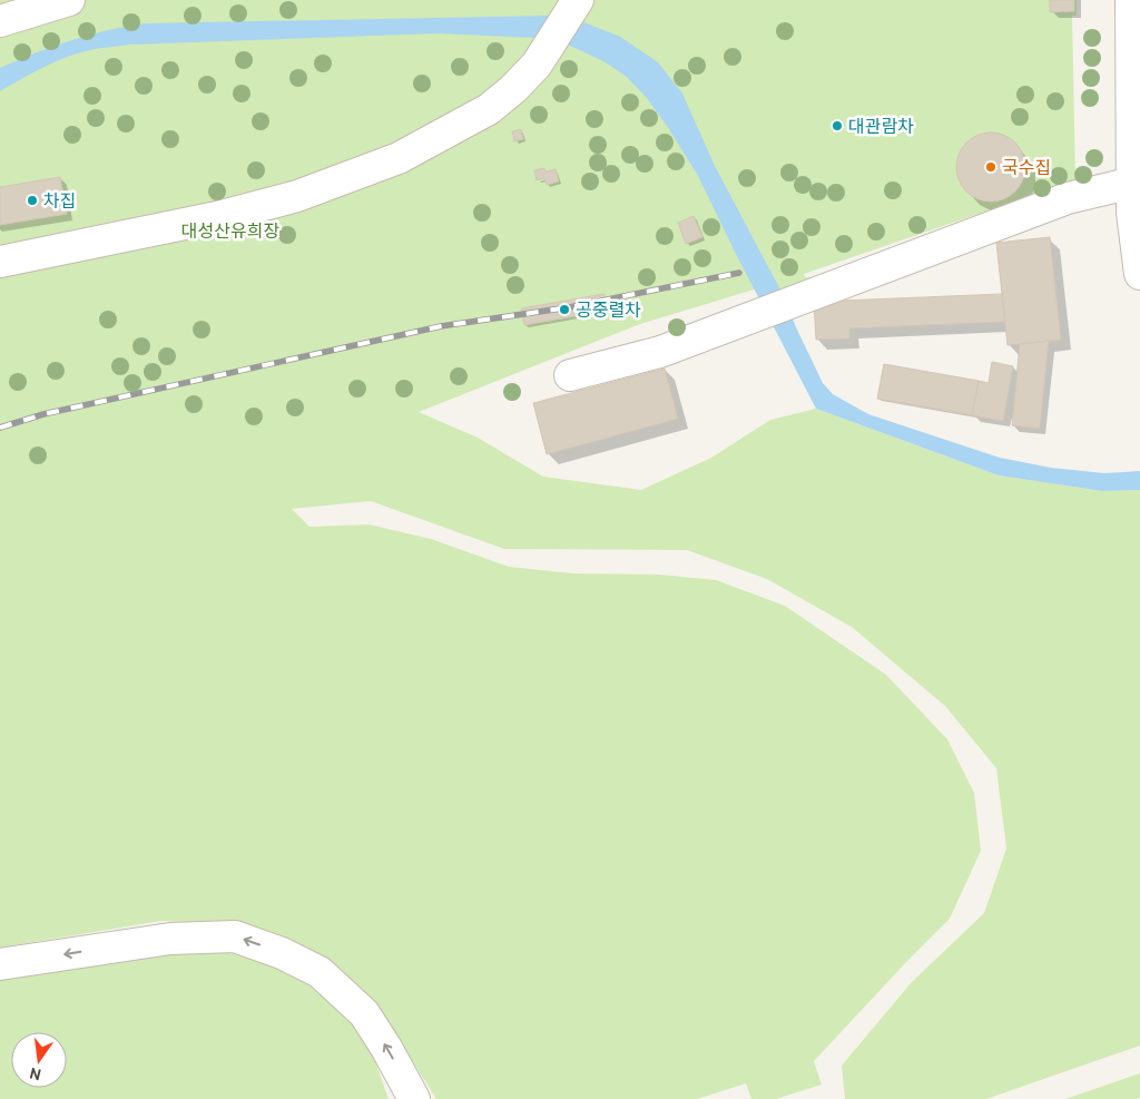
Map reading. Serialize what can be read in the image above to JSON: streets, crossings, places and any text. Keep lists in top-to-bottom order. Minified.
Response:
{"parks":["대성산유희장"],"places":["대관람차","국수집","차집","공중렬차"],"north":"bottom"}
